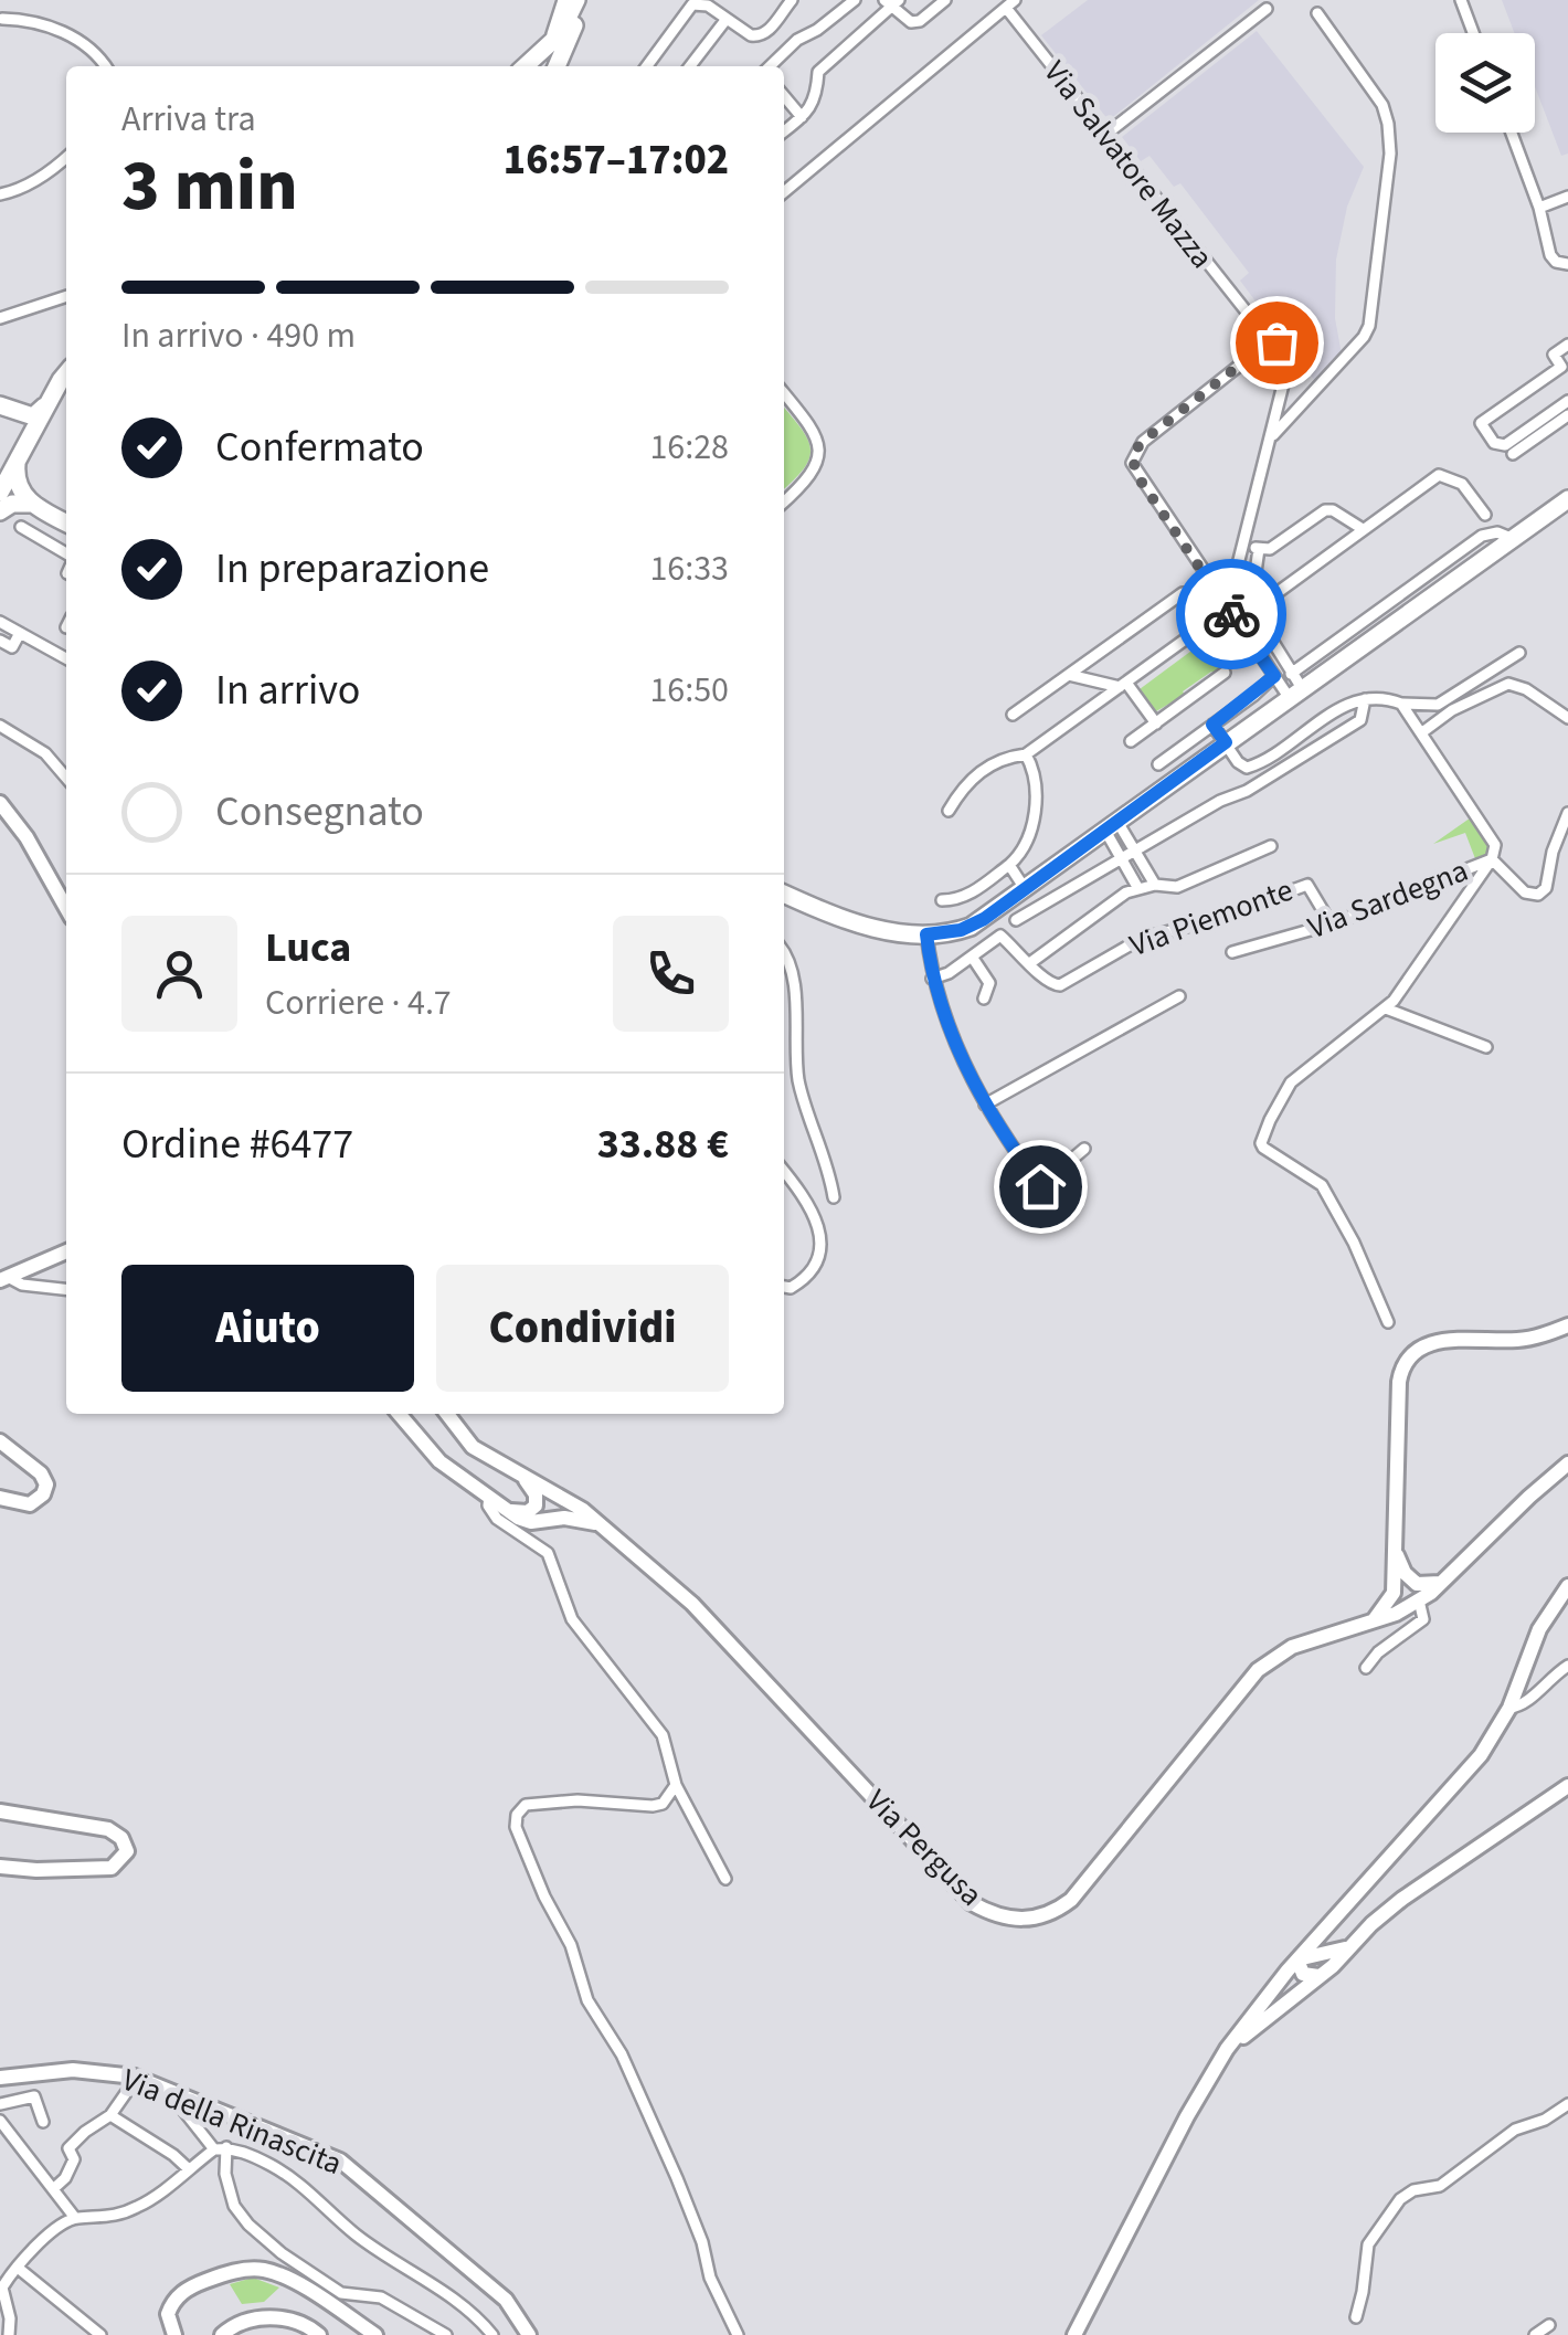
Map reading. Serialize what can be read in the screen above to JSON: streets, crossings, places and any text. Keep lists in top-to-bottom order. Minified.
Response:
{"streets":{"main road":["Via Pergusa","Via della Rinascita"],"street":["Via Salvatore Mazza","Via Sardegna","Via Piemonte"]},"crossings":[["Via Sardegna","Via Piemonte"]],"page":{"heading":["3 min","Arriva tra","16:57–17:02"],"panel":["Luca","Corriere · 4.7","Ordine #6477","33.88 €"],"bar":"In arrivo · 490 m","list":[["Confermato","16:28"],["In preparazione","16:33"],["In arrivo","16:50"],"Consegnato"],"buttons":["Aiuto","Condividi"]}}
